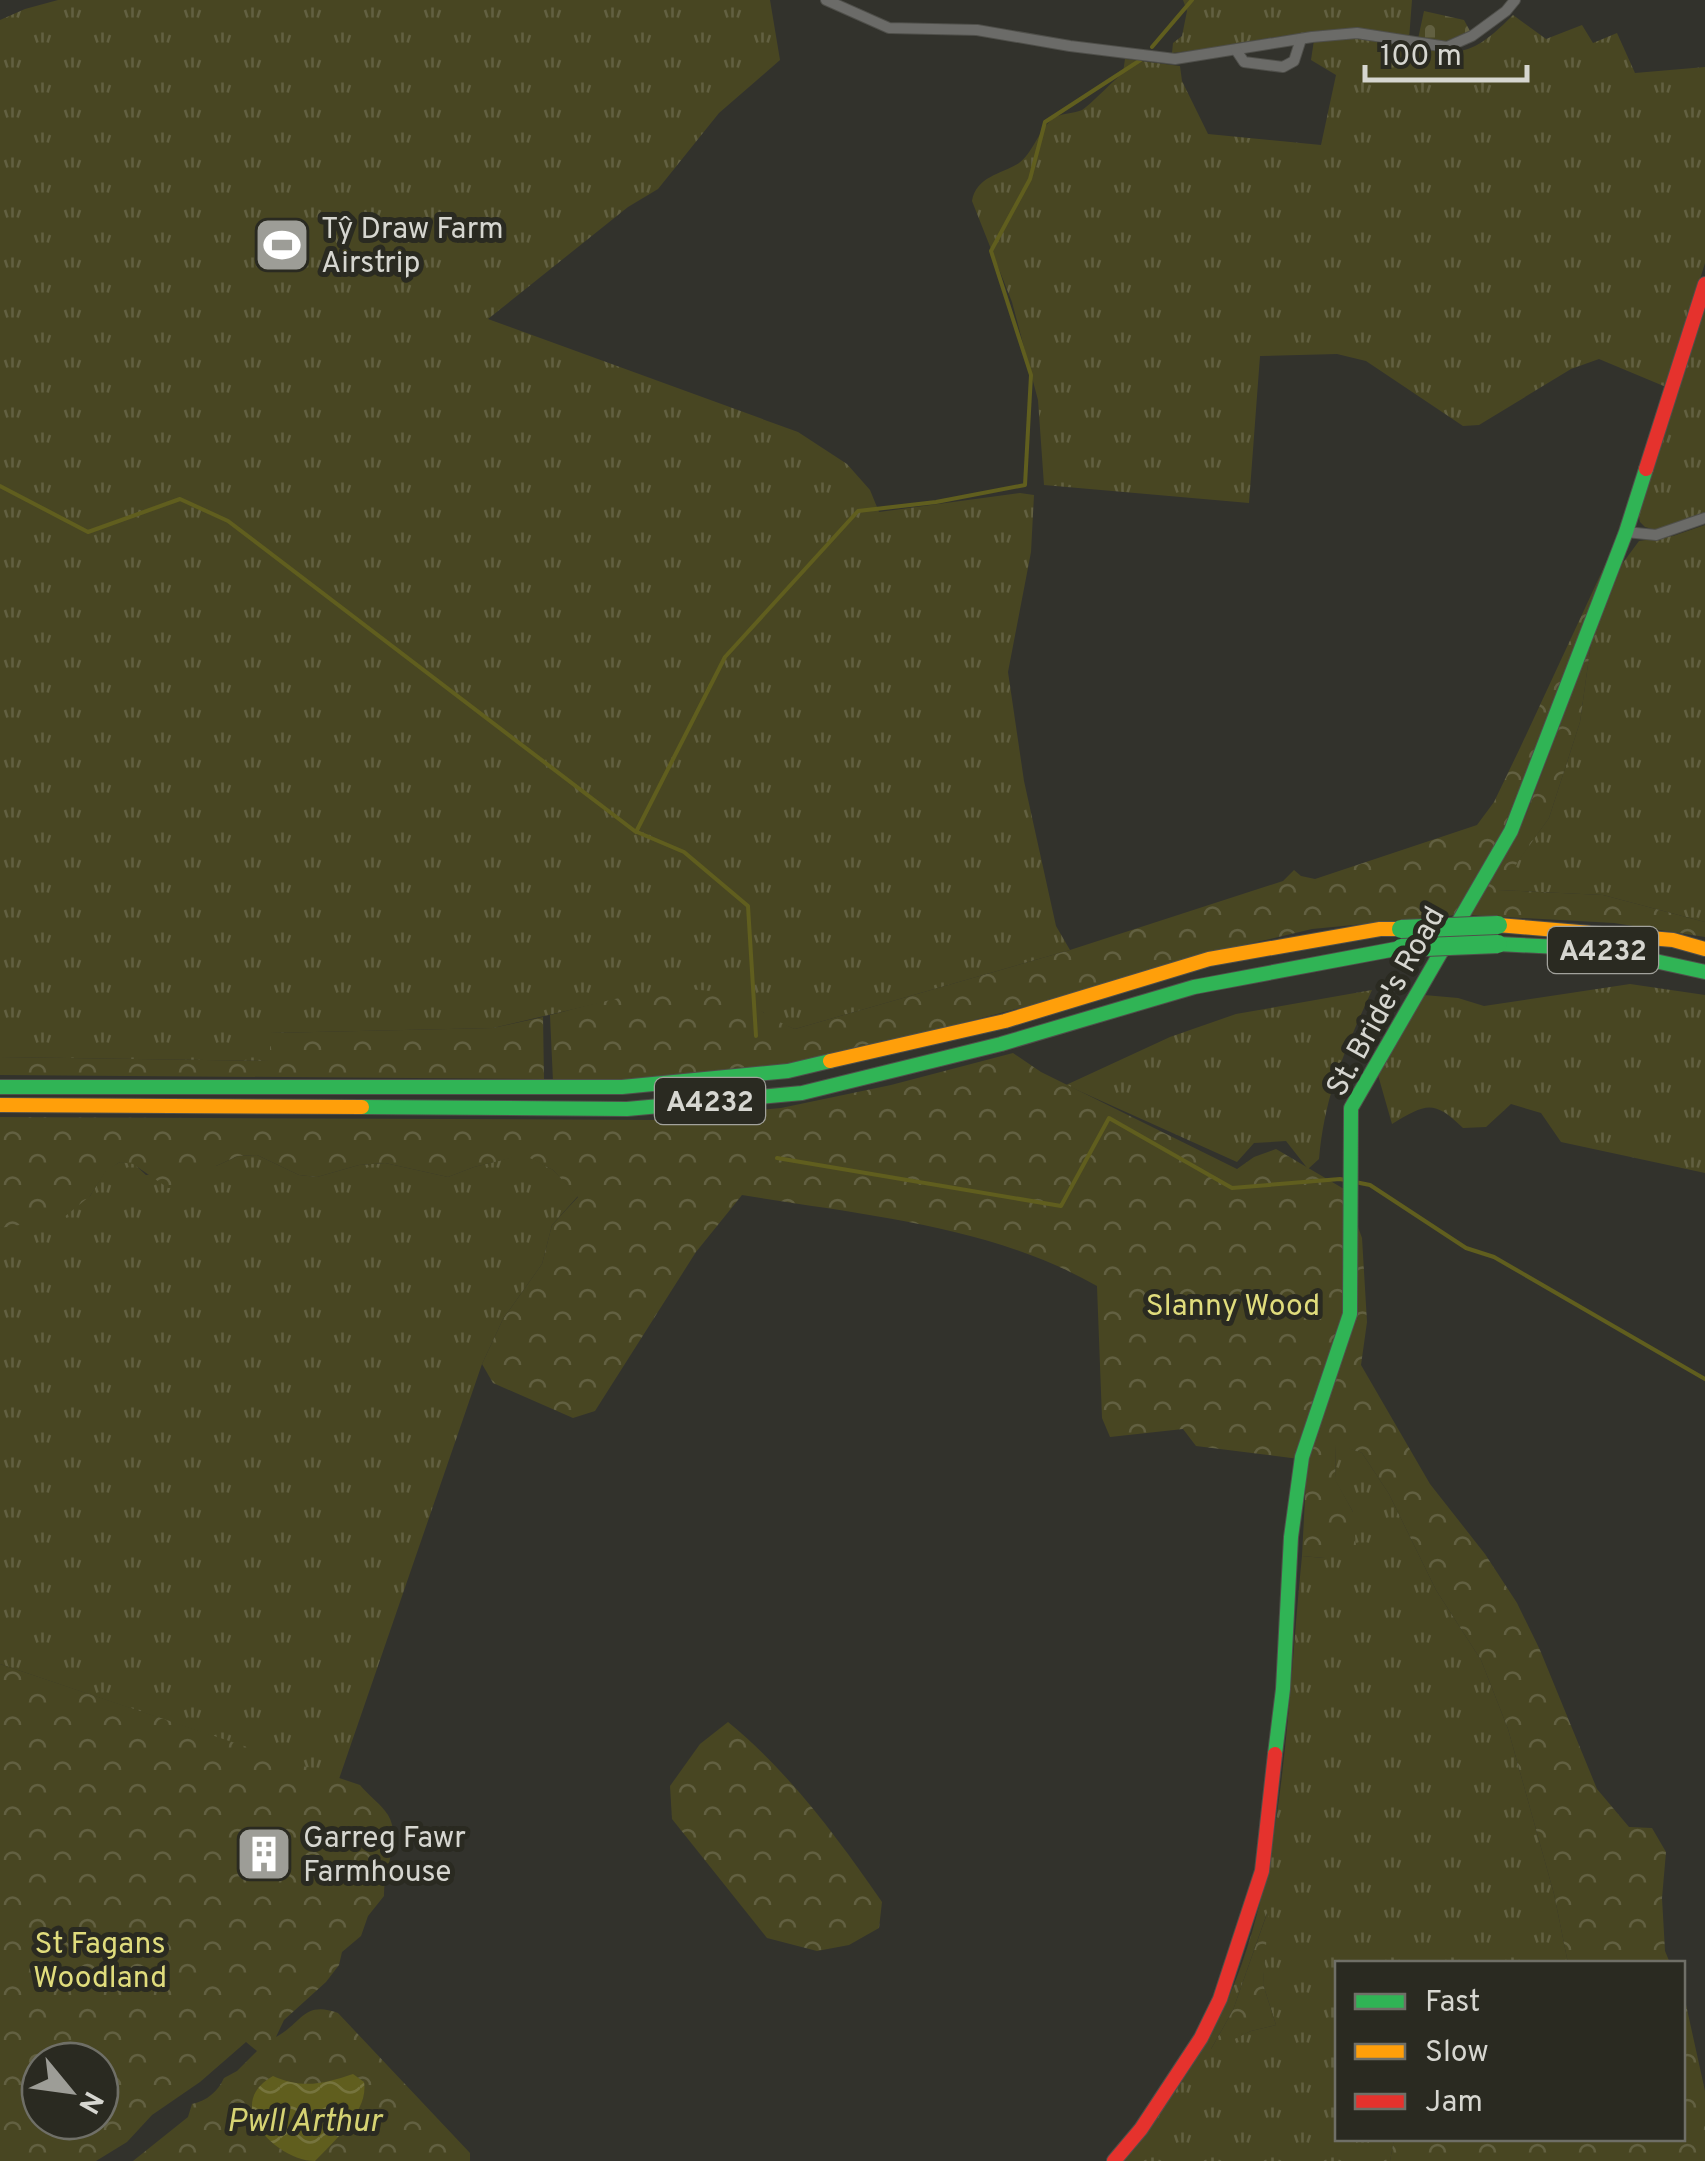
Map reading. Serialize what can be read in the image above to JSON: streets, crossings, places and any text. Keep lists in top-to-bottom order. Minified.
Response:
{"streets":{"main road":["A4232","St. Bride's Road"]},"water":["Pwll Arthur"],"parks":["Slanny Wood","St Fagans Woodland"],"places":{"sports":["Tŷ Draw Farm Airstrip"],"building":["Garreg Fawr Farmhouse"]},"legend":["Fast","Slow","Jam"],"scale_bar":"100 m","north":"bottom right"}
